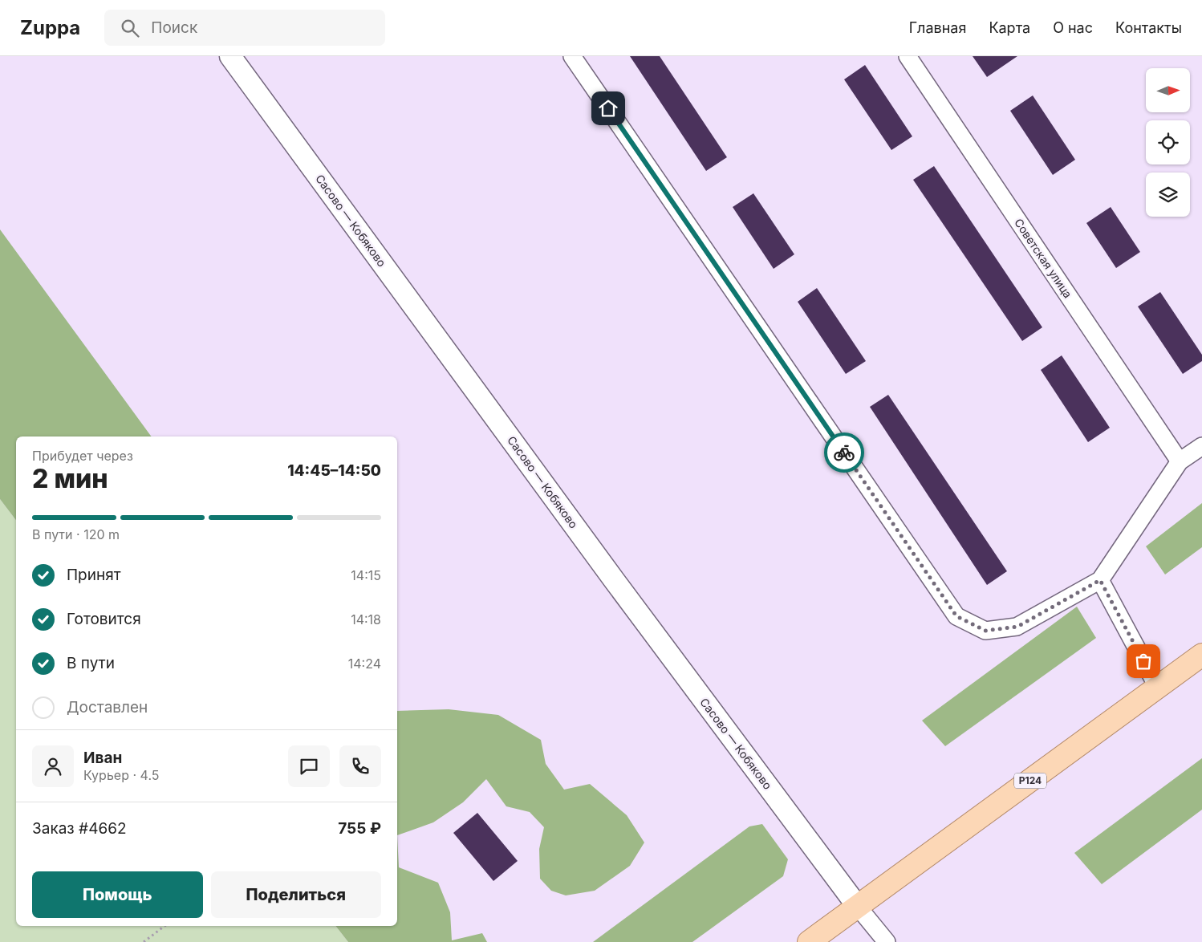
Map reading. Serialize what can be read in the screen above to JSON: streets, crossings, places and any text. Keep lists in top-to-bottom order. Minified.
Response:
{"streets":{"main road":["Р124"],"street":["Сасово — Кобяково","Советская улица"]},"crossings":[["Сасово — Кобяково","Р124"]],"north":"right","page":{"header":"Zuppa","search":"Поиск","nav":["Главная","Карта","О нас","Контакты"],"heading":["2 мин","Прибудет через","14:45–14:50"],"panel":["Иван","Курьер · 4.5","Заказ #4662","755 ₽"],"bar":"В пути · 120 m","list":[["Принят","14:15"],["Готовится","14:18"],["В пути","14:24"],"Доставлен"],"buttons":["Помощь","Поделиться"]}}
